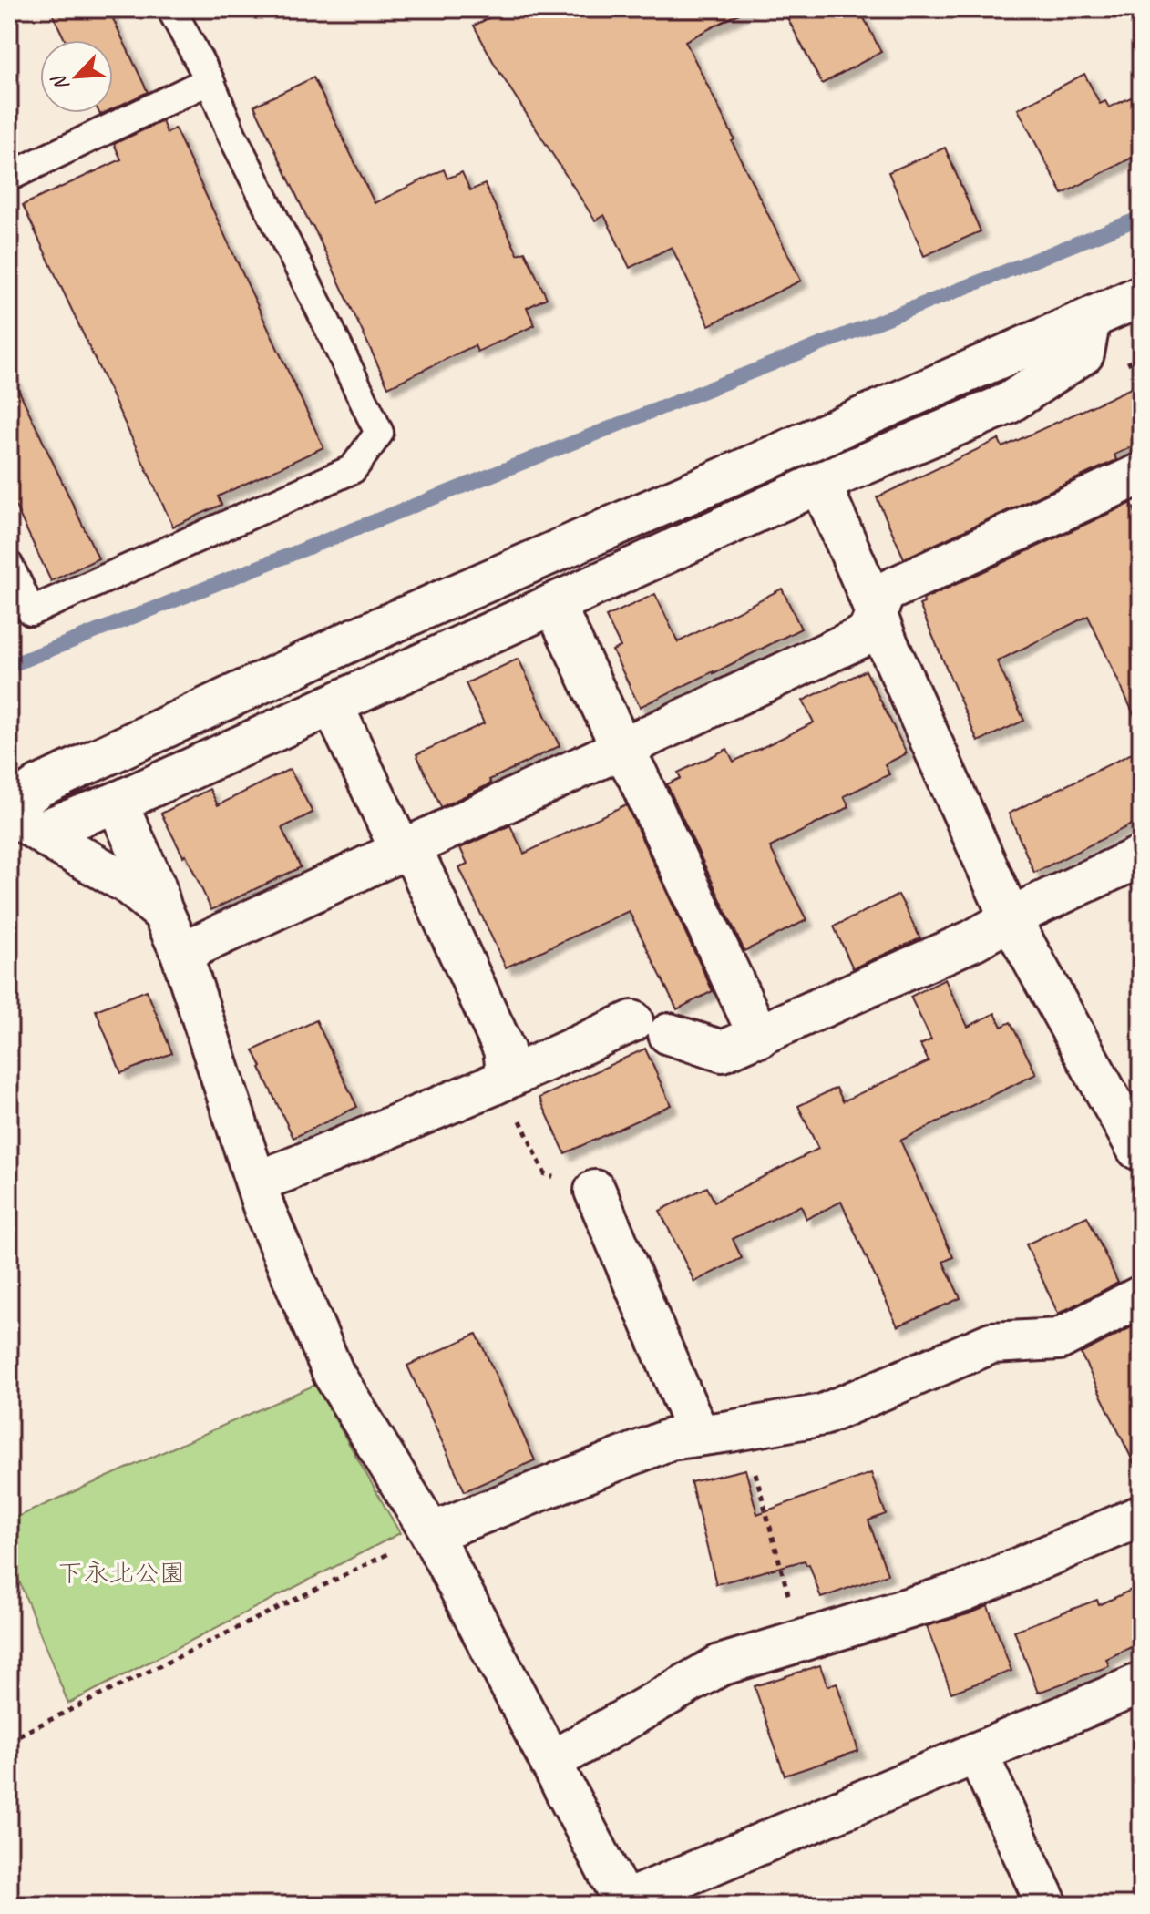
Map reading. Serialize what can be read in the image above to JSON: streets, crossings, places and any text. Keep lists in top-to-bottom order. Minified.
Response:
{"parks":["下永北公園"],"north":"bottom left"}
